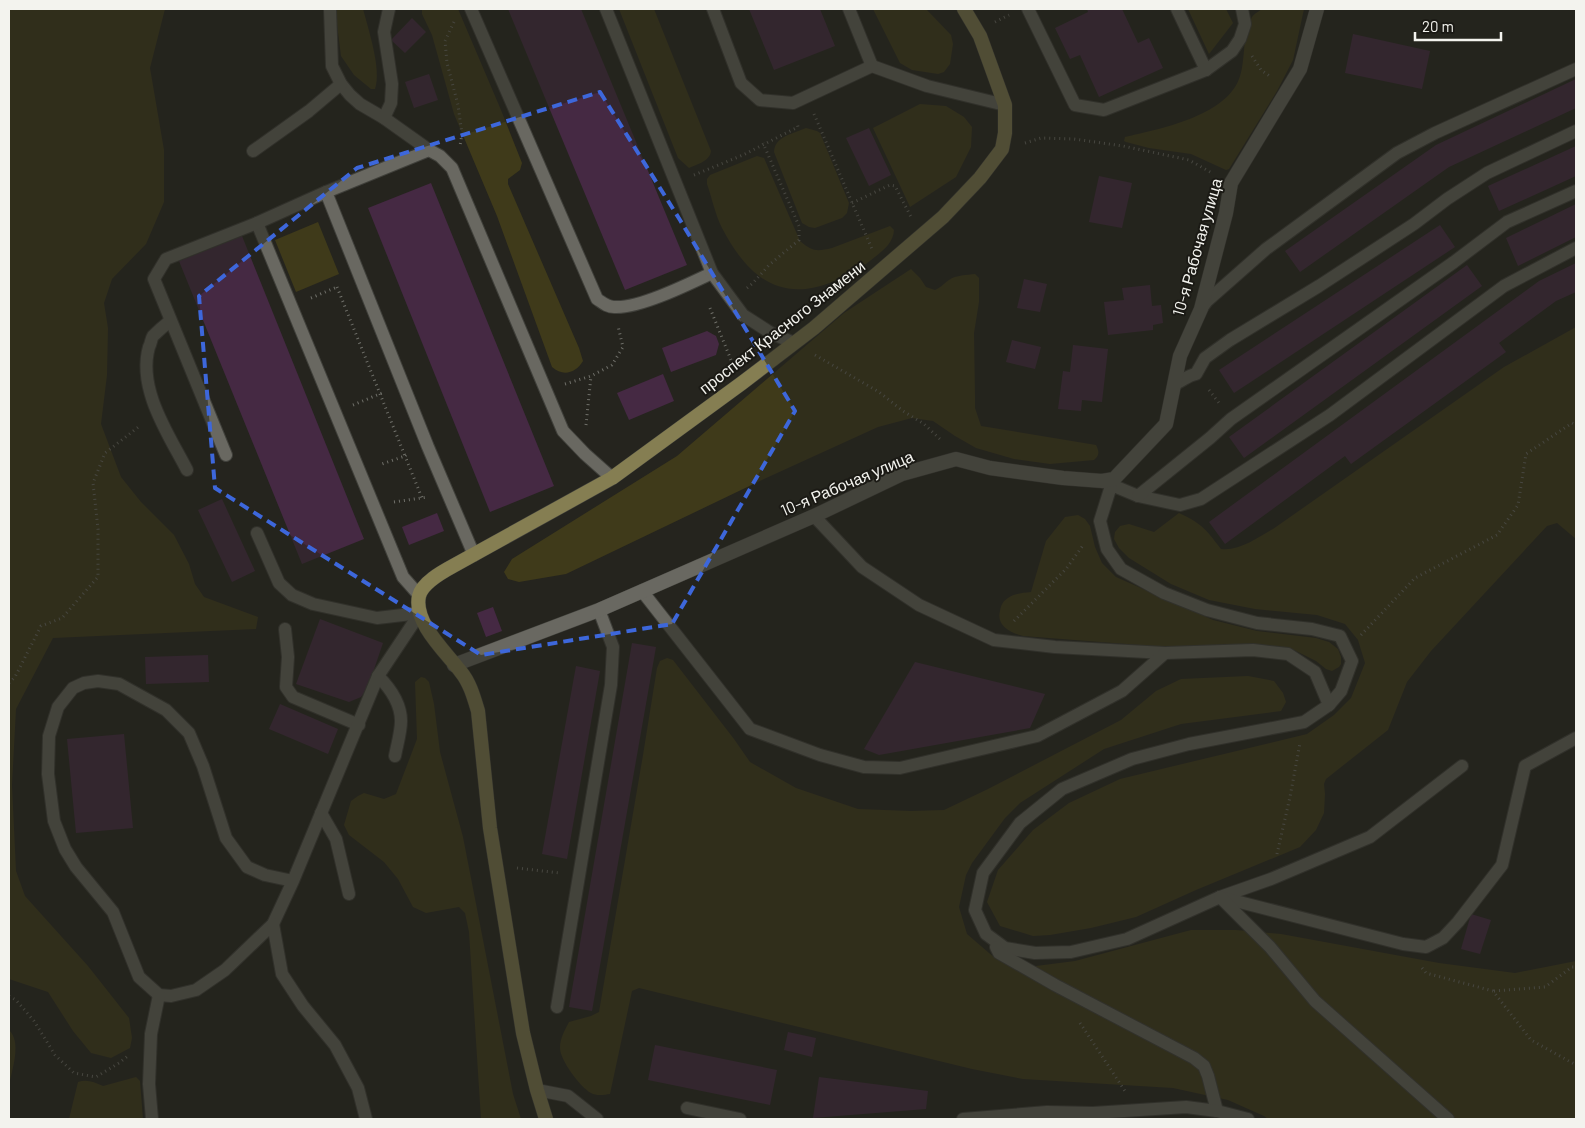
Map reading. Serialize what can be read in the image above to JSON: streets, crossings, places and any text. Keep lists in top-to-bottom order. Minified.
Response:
{"streets":{"main road":["проспект Красного Знамени"],"street":["10-я Рабочая улица"]},"scale_bar":"20 m"}
